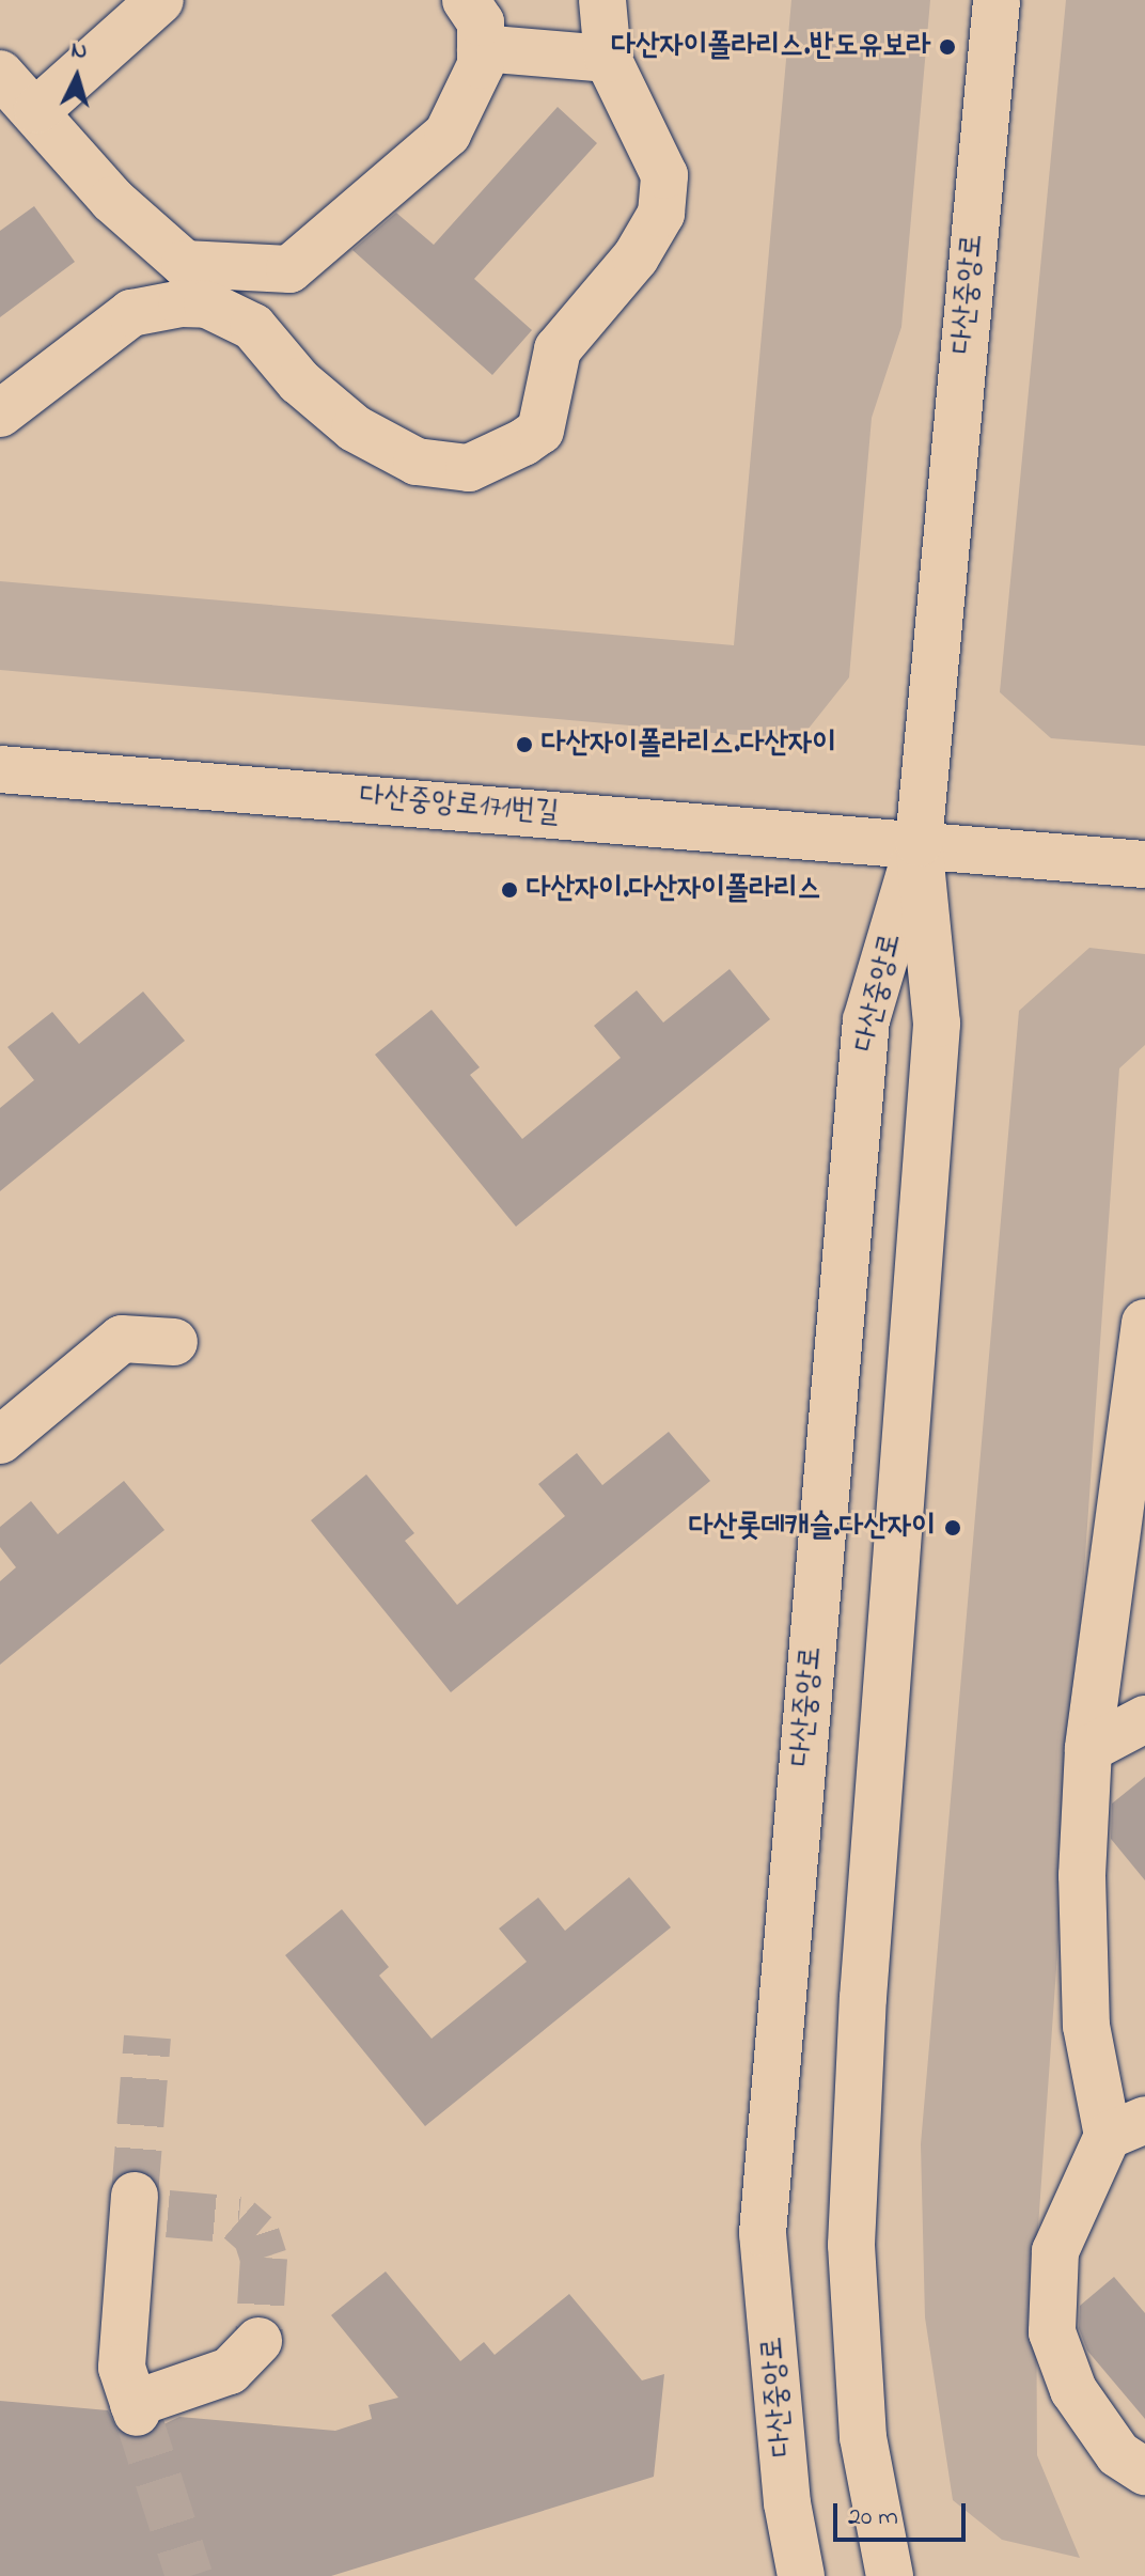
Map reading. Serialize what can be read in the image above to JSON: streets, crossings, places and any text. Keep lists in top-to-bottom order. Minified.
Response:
{"streets":{"street":["다산중앙로","다산중앙로171번길"]},"crossings":[["다산중앙로","다산중앙로171번길"]],"places":["다산자이폴라리스.반도유보라","다산자이폴라리스.다산자이","다산자이.다산자이폴라리스","다산롯데캐슬.다산자이"],"scale_bar":"20 m","north":"top"}
